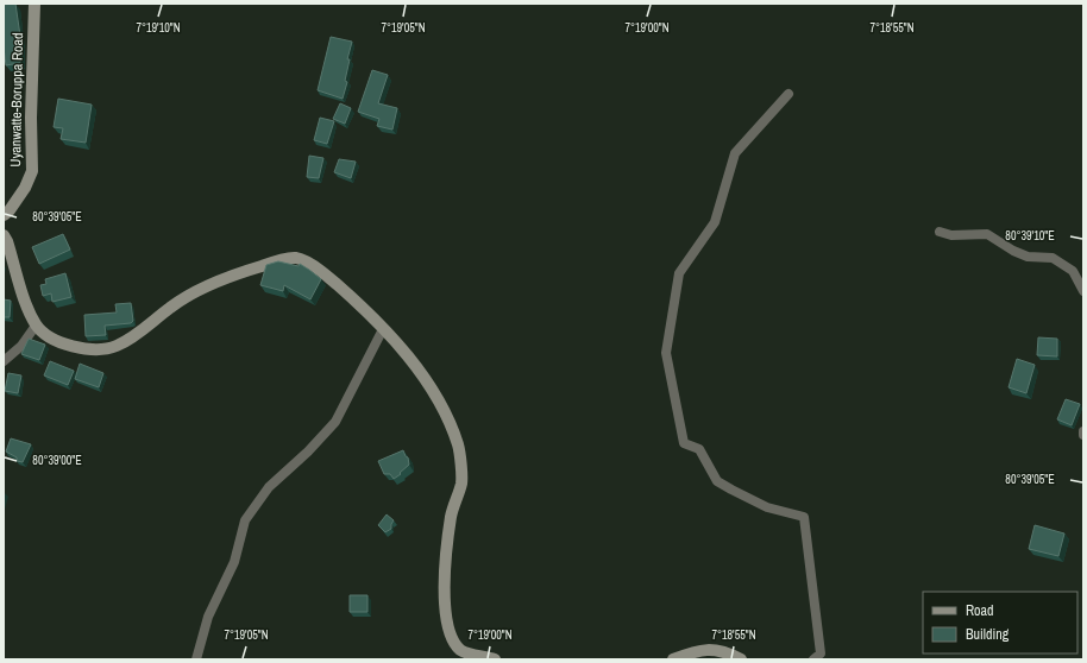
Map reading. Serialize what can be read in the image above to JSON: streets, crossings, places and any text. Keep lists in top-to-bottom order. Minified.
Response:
{"streets":{"street":["Uyanwatte-Boruppa Road"]},"legend":["Road","Building"],"coordinates":["7°19'10\"N","7°19'05\"N","7°19'00\"N","7°18'55\"N","80°39'05\"E","80°39'10\"E","80°39'00\"E"]}
